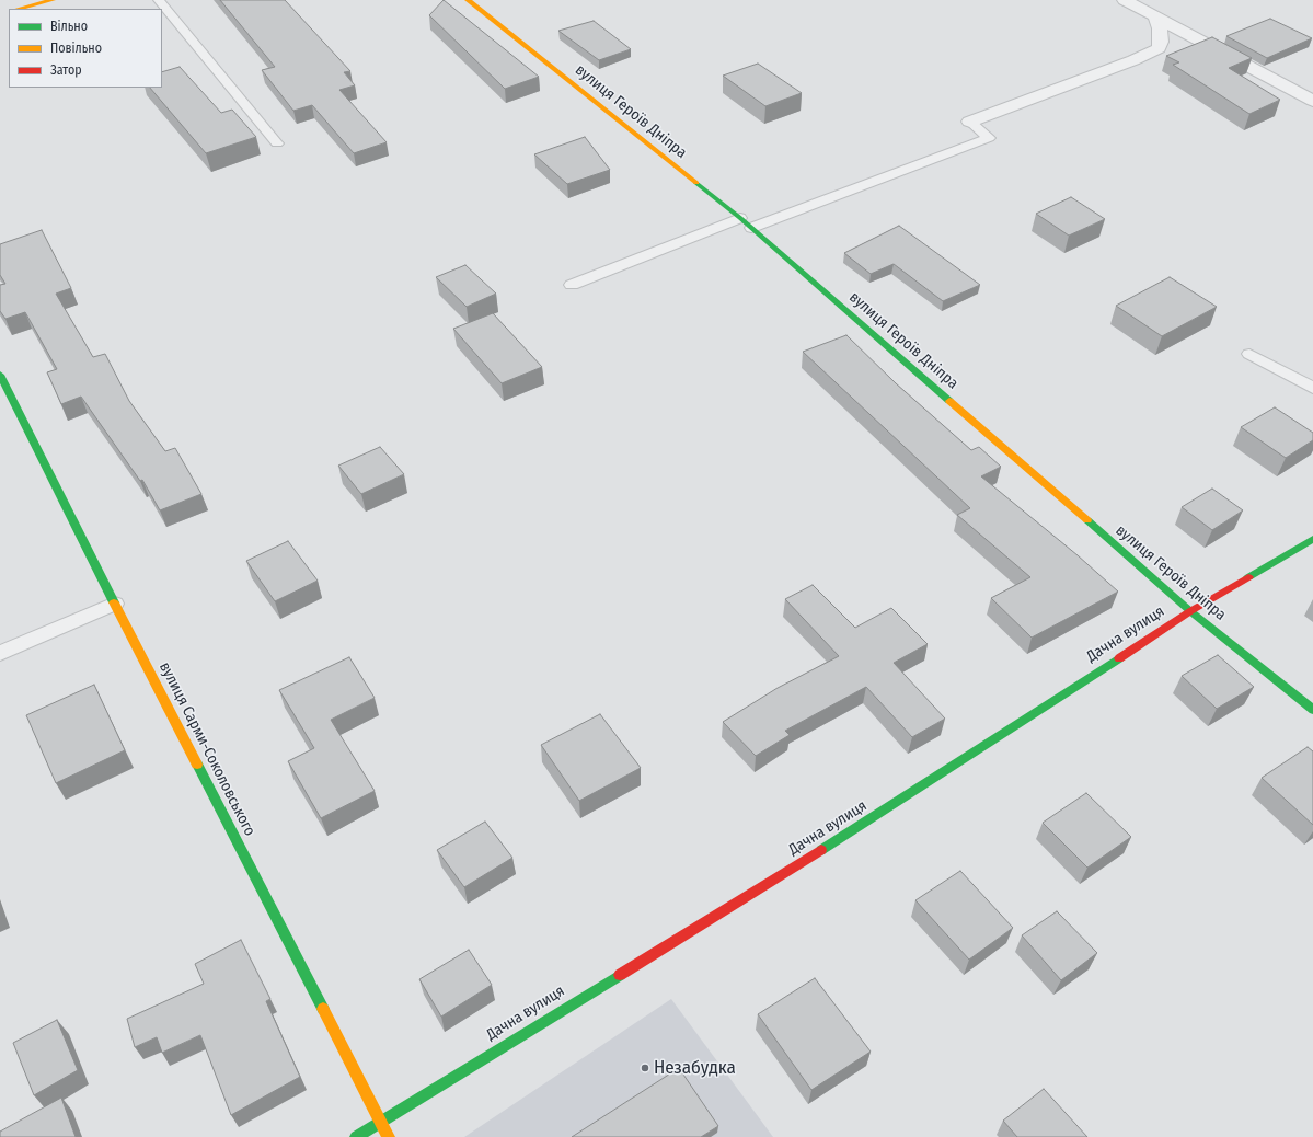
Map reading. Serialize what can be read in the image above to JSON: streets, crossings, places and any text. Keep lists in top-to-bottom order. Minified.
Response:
{"streets":{"street":["вулиця Героїв Дніпра","Дачна вулиця","вулиця Сарми-Соколовського"]},"crossings":[["вулиця Героїв Дніпра","Дачна вулиця"],["Дачна вулиця","вулиця Сарми-Соколовського"]],"places":["Незабудка"],"legend":["Вільно","Повільно","Затор"]}
